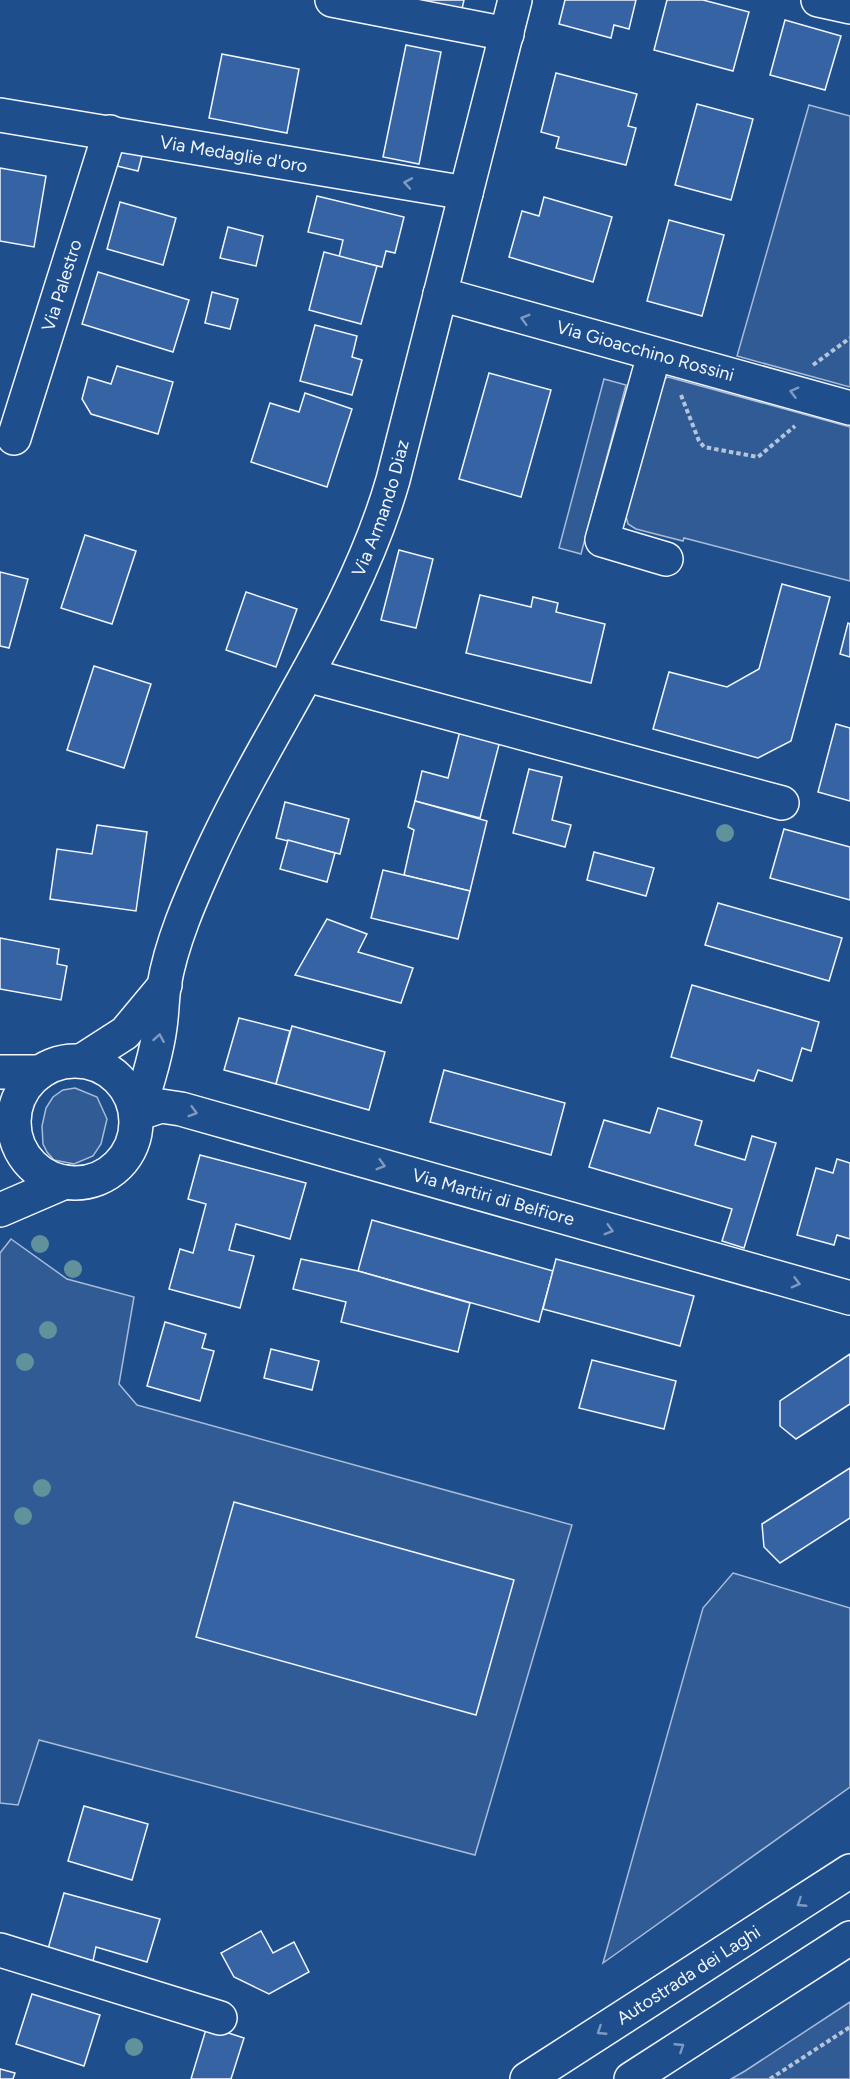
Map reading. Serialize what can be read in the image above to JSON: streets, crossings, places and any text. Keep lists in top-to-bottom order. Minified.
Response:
{"streets":{"main road":["Via Medaglie d'oro","Via Palestro","Via Gioacchino Rossini","Via Armando Diaz","Via Martiri di Belfiore","Autostrada dei Laghi"]},"crossings":[["Via Medaglie d'oro","Via Palestro"],["Via Medaglie d'oro","Via Armando Diaz"],["Via Gioacchino Rossini","Via Armando Diaz"],["Via Armando Diaz","Via Martiri di Belfiore"]],"one_way":["Via Gioacchino Rossini","Via Martiri di Belfiore"]}
